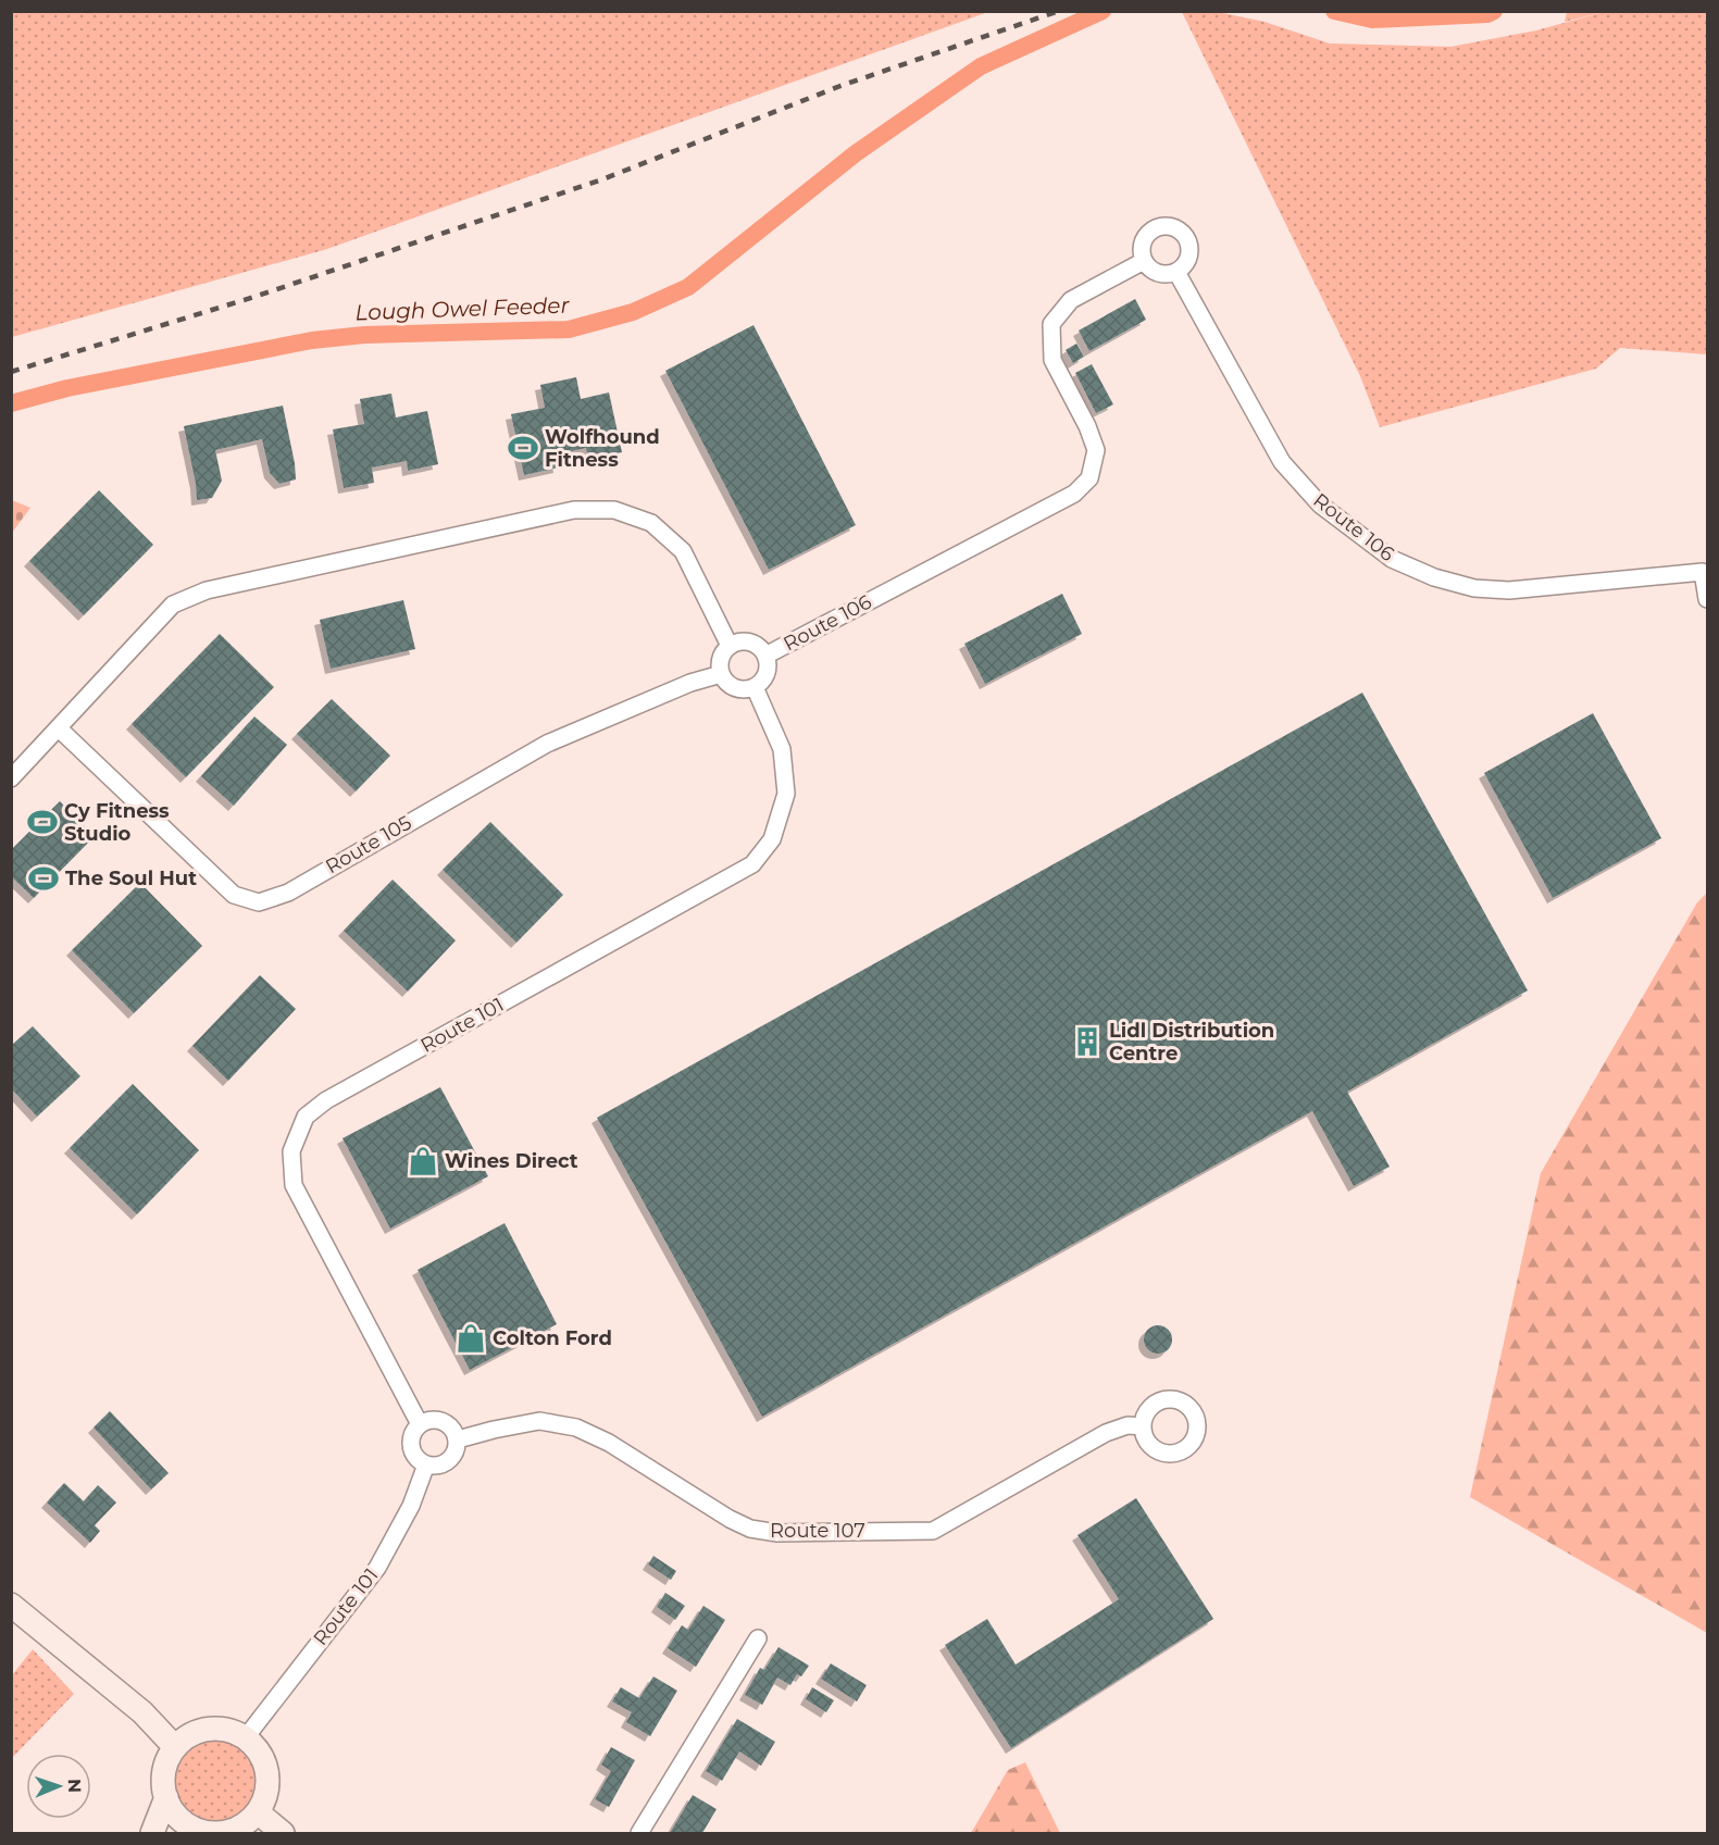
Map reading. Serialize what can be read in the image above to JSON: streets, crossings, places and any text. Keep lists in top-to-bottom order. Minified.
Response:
{"streets":{"street":["Route 106","Route 105","Route 101","Route 107"]},"crossings":[["Route 106","Route 105"],["Route 106","Route 101"],["Route 105","Route 101"],["Route 101","Route 107"]],"water":["Lough Owel Feeder"],"places":{"sports":["Wolfhound Fitness","Cy Fitness Studio","The Soul Hut"],"building":["Lidl Distribution Centre"],"shop":["Wines Direct","Colton Ford"]},"north":"right"}
